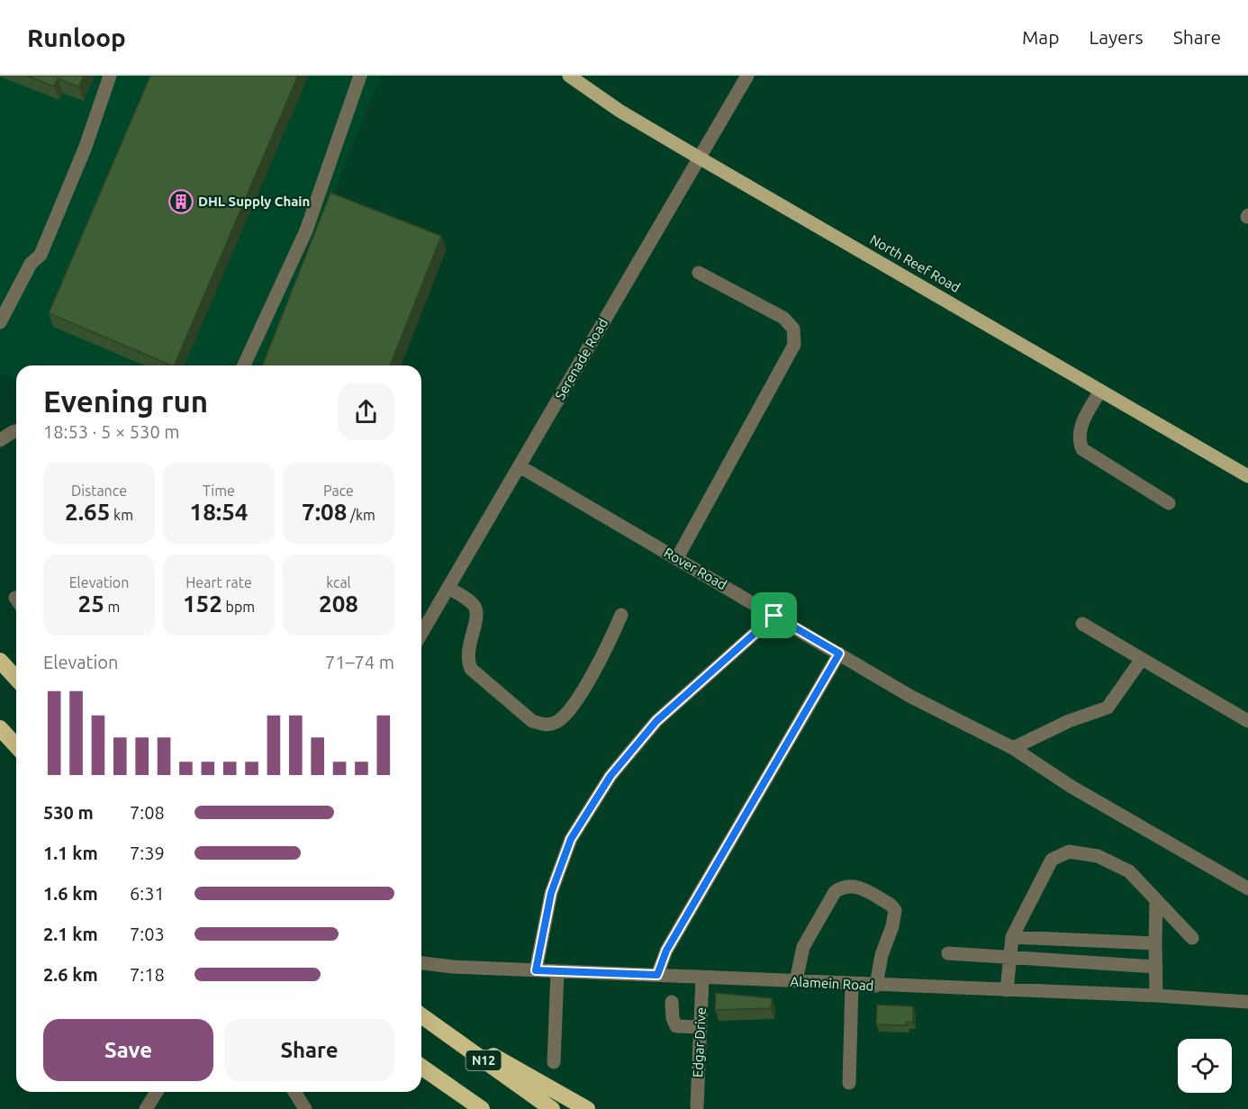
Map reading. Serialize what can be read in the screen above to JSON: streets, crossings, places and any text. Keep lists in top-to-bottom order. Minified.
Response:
{"streets":{"highway":["N12"],"main road":["North Reef Road"],"street":["Serenade Road","Rover Road","Alamein Road","Edgar Drive"]},"crossings":[["North Reef Road","Serenade Road"],["Serenade Road","Rover Road"],["Alamein Road","Edgar Drive"]],"places":{"building":["DHL Supply Chain"]},"page":{"header":"Runloop","nav":["Map","Layers","Share"],"heading":["Evening run","18:53 · 5 × 530 m"],"stats":[["Distance","2.65 km"],["Time","18:54"],["Pace","7:08 /km"],["Elevation","25 m"],["Heart rate","152 bpm"],["kcal","208"]],"chart":["Elevation","71–74 m"],"list":[{"name":"530 m","note":"7:08"},{"name":"1.1 km","note":"7:39"},{"name":"1.6 km","note":"6:31"},{"name":"2.1 km","note":"7:03"},{"name":"2.6 km","note":"7:18"}],"buttons":["Save","Share"]}}
